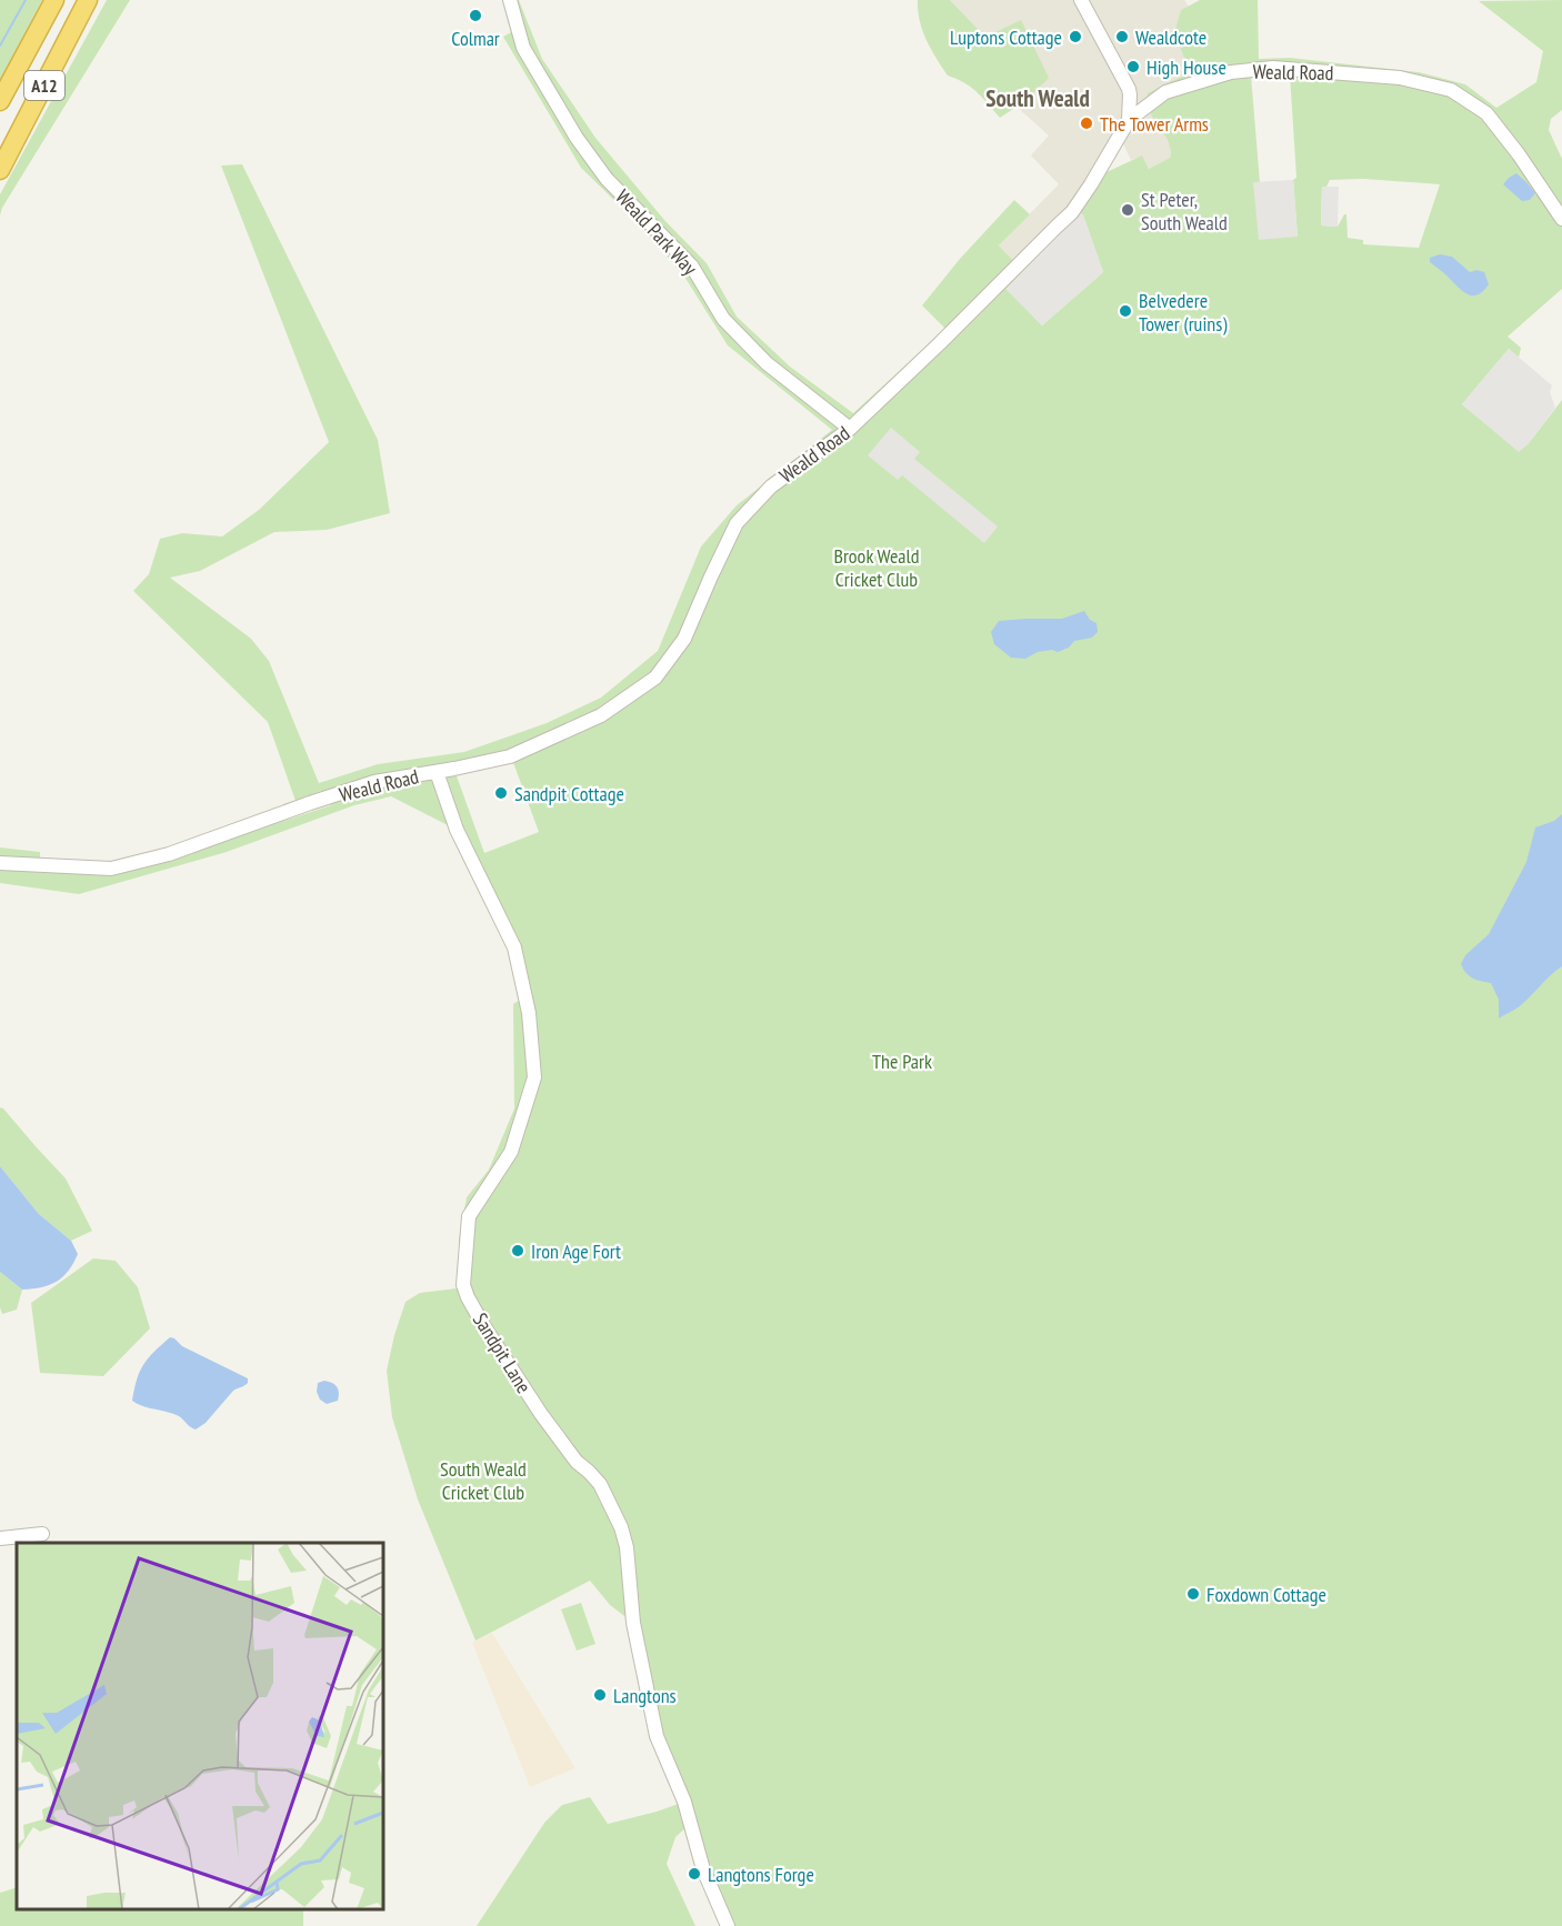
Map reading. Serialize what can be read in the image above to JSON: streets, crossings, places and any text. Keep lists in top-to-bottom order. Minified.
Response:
{"streets":{"highway":["A12"],"street":["Weald Road","Weald Park Way","Sandpit Lane"]},"crossings":[["Weald Road","Weald Park Way"],["Weald Road","Sandpit Lane"]],"districts":["South Weald"],"parks":["Brook Weald Cricket Club","The Park","South Weald Cricket Club"],"places":["Colmar","Luptons Cottage","Wealdcote","High House","The Tower Arms","St Peter, South Weald","Belvedere Tower (ruins)","Sandpit Cottage","Iron Age Fort","Foxdown Cottage","Langtons","Langtons Forge"]}
